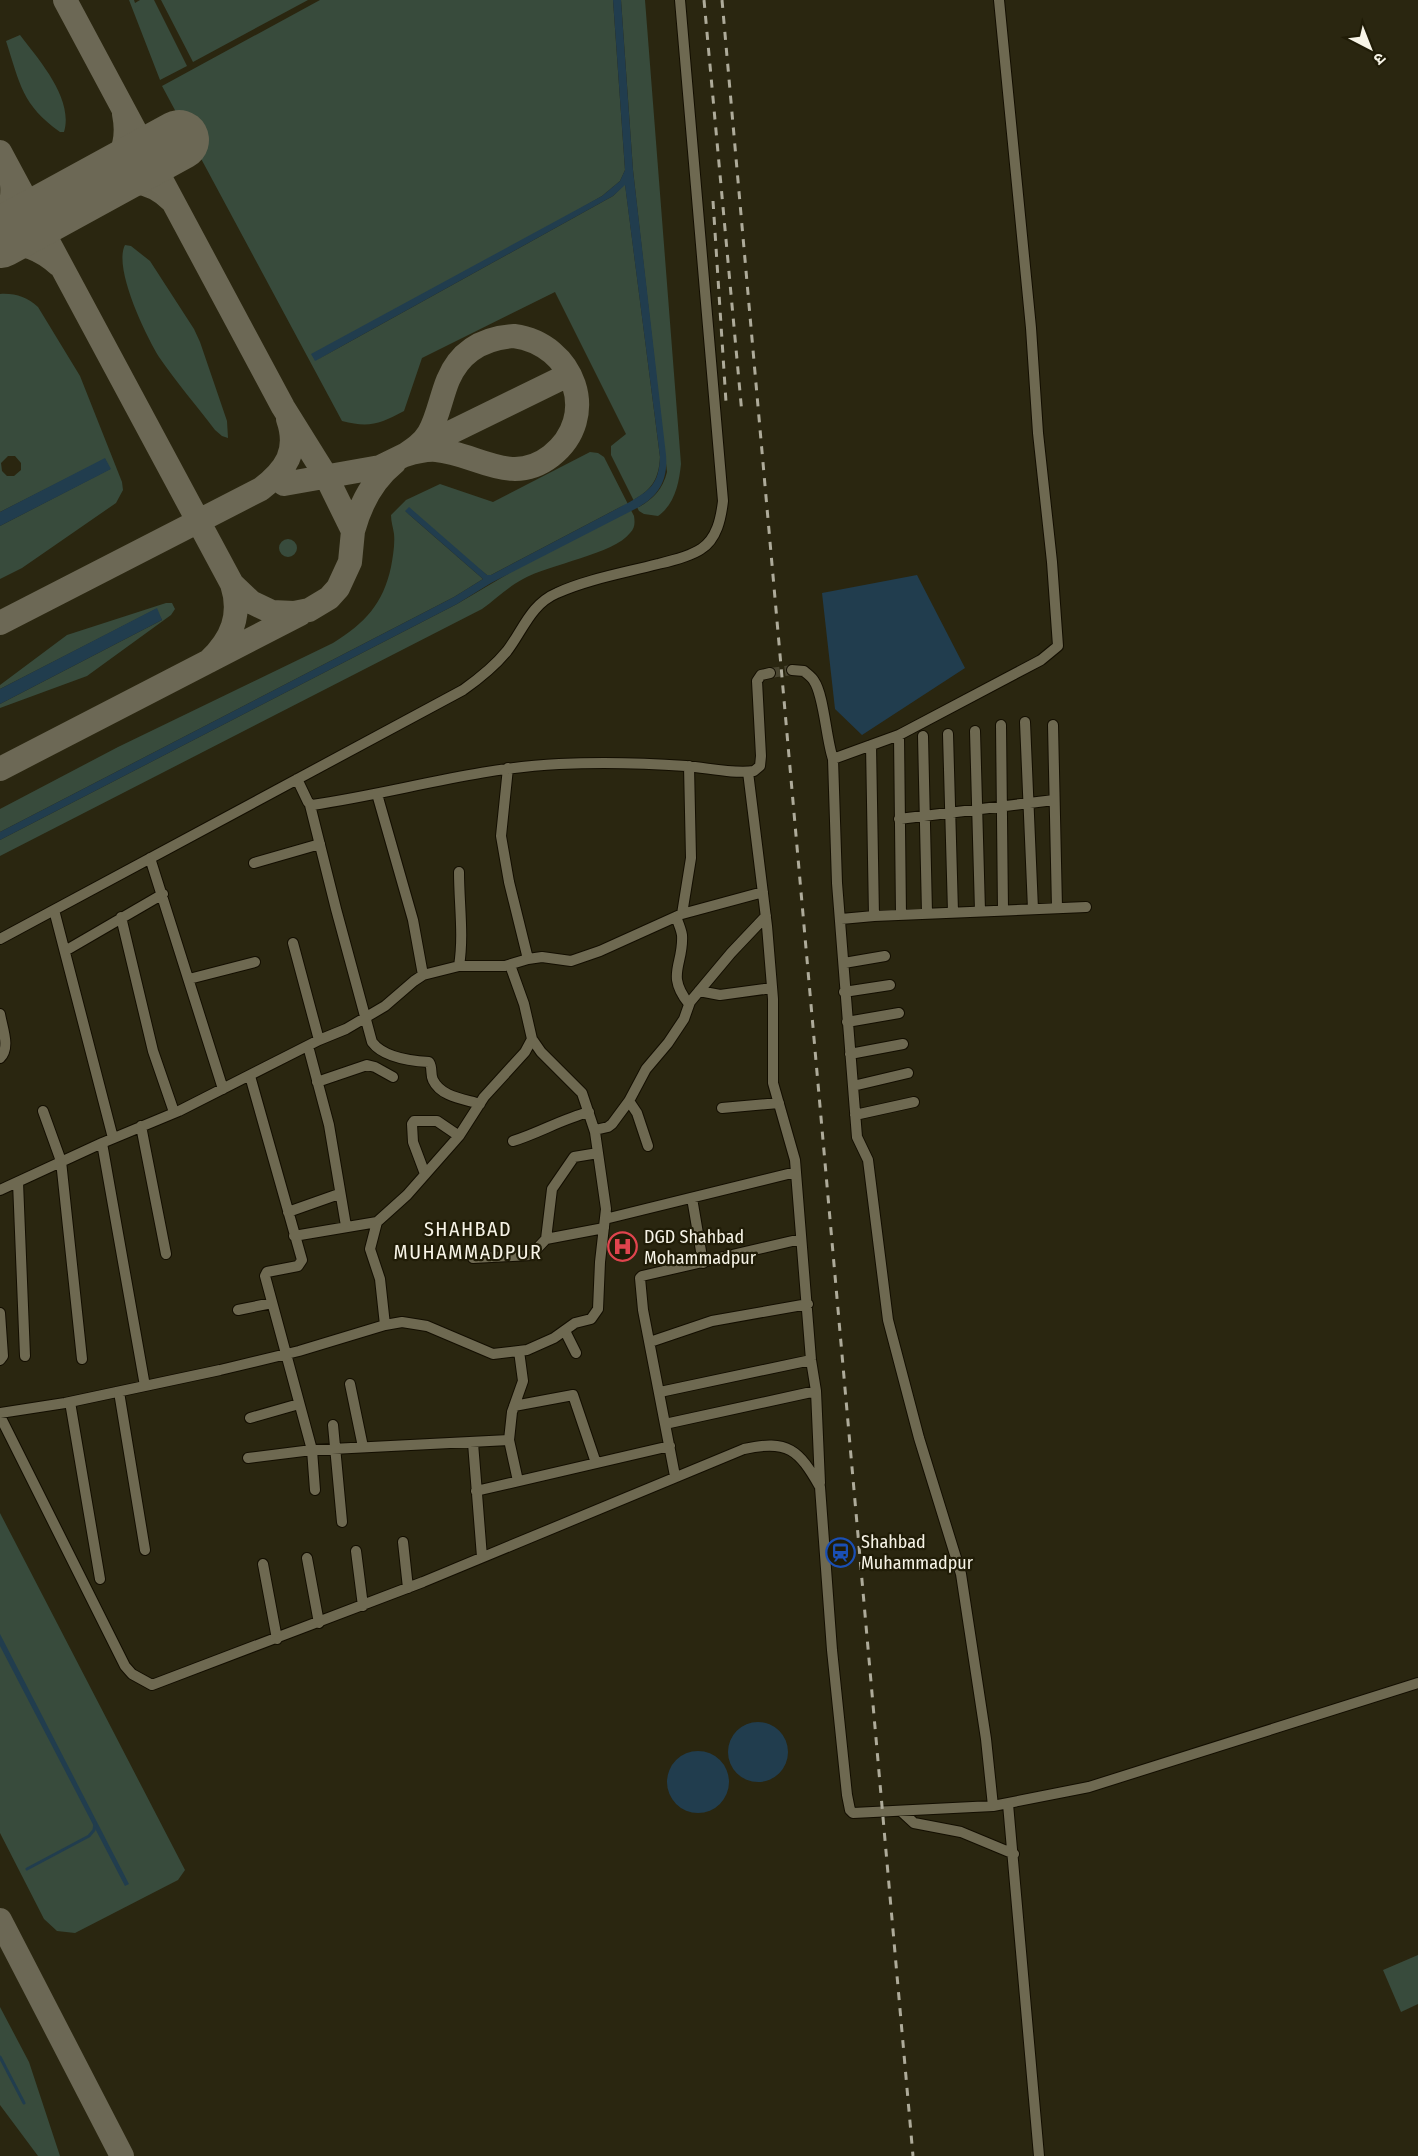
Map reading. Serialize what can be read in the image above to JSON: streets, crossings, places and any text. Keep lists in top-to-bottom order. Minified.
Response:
{"districts":["SHAHBAD MUHAMMADPUR"],"places":{"hospital":["DGD Shahbad Mohammadpur"],"station":["Shahbad Muhammadpur"]},"north":"bottom right"}
